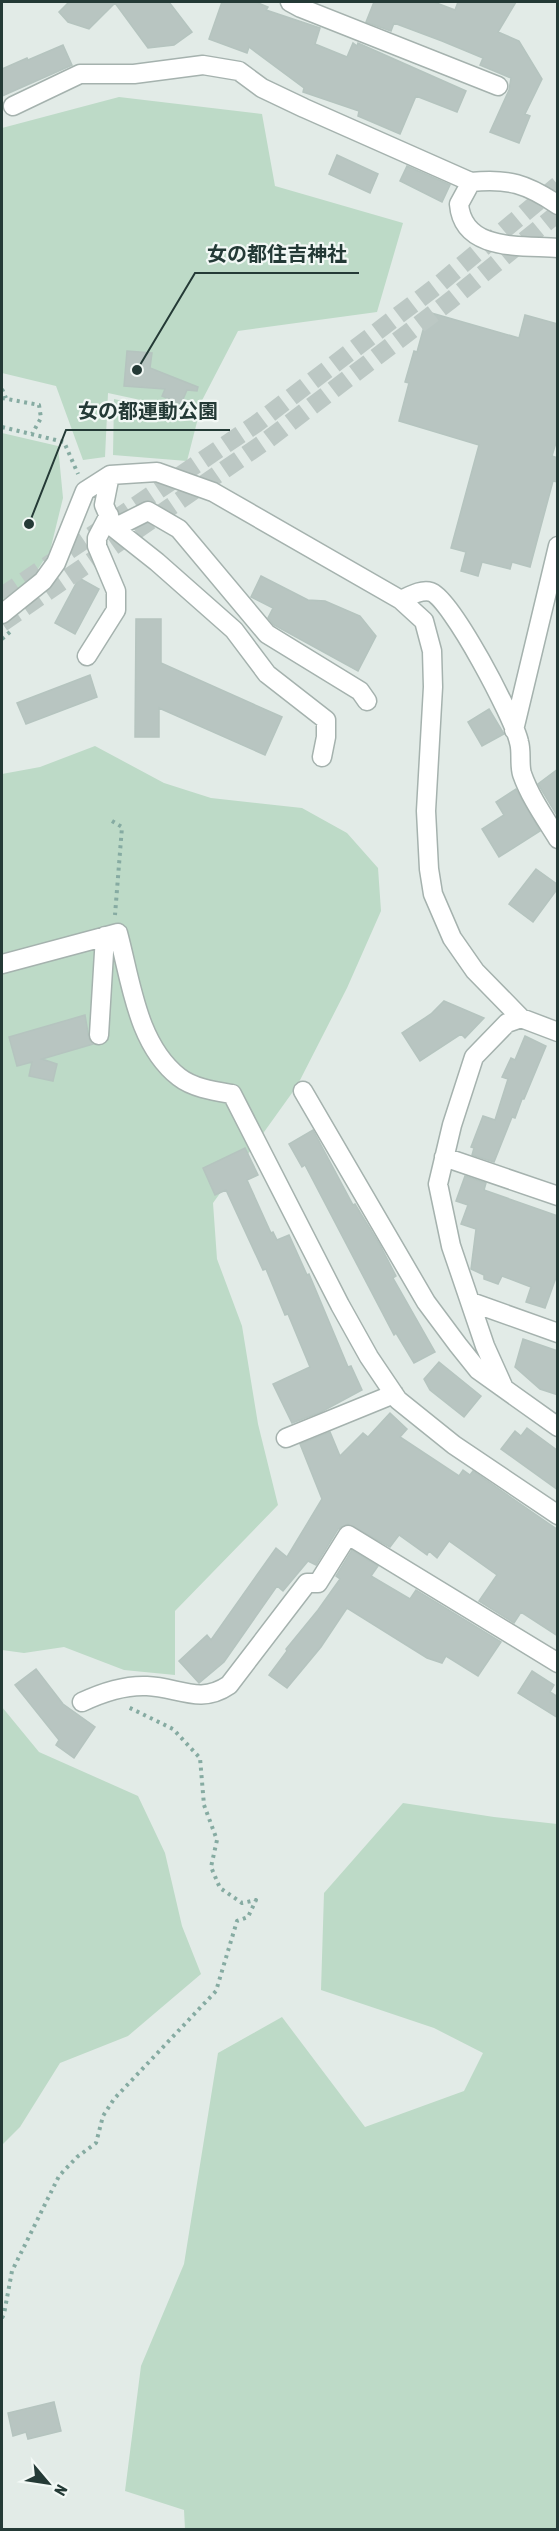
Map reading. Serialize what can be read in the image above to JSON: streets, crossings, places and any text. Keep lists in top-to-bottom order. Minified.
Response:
{"places":["女の都住吉神社","女の都運動公園"],"north":"bottom right"}
